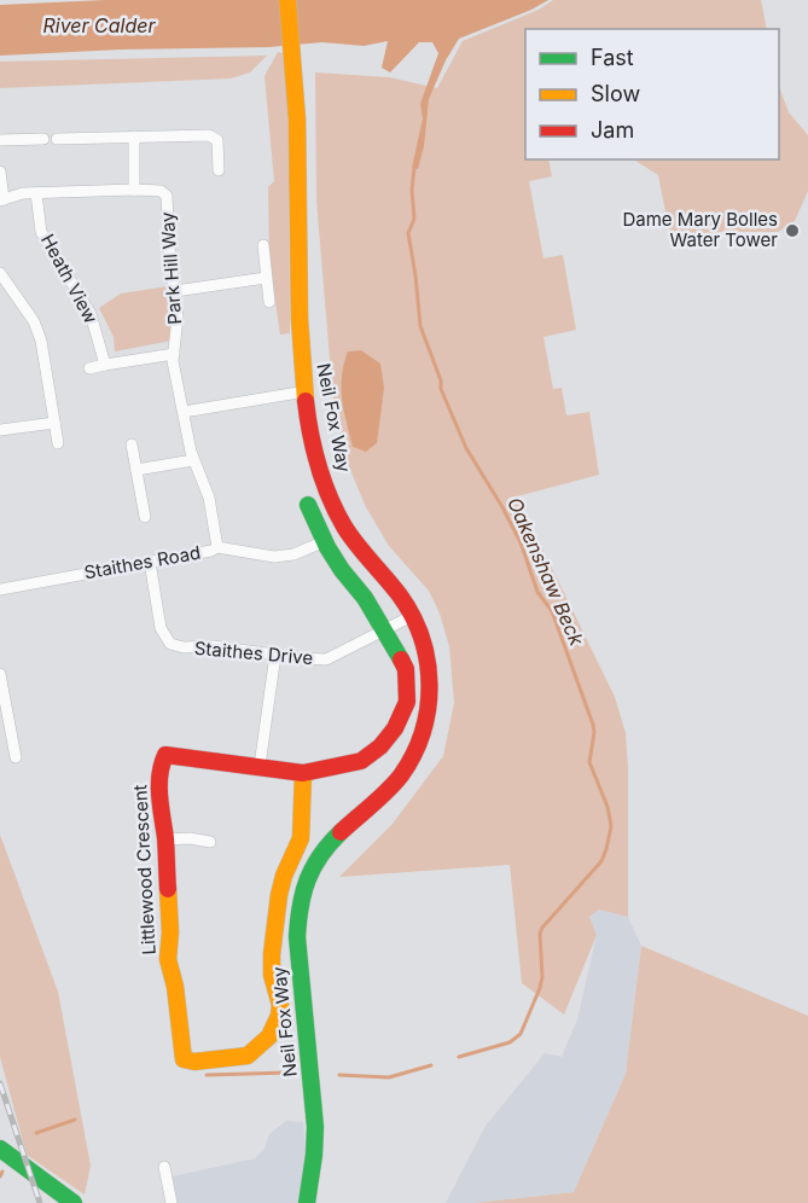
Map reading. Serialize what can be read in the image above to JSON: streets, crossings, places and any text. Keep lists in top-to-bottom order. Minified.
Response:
{"streets":{"main road":["Neil Fox Way","Littlewood Crescent"],"street":["Park Hill Way","Heath View","Staithes Road","Staithes Drive"]},"crossings":[["Park Hill Way","Heath View"],["Park Hill Way","Staithes Road"],["Neil Fox Way","Staithes Drive"],["Staithes Road","Staithes Drive"],["Staithes Road","Littlewood Crescent"],["Staithes Drive","Littlewood Crescent"]],"water":["River Calder","Oakenshaw Beck"],"places":["Dame Mary Bolles Water Tower"],"legend":["Fast","Slow","Jam"]}
